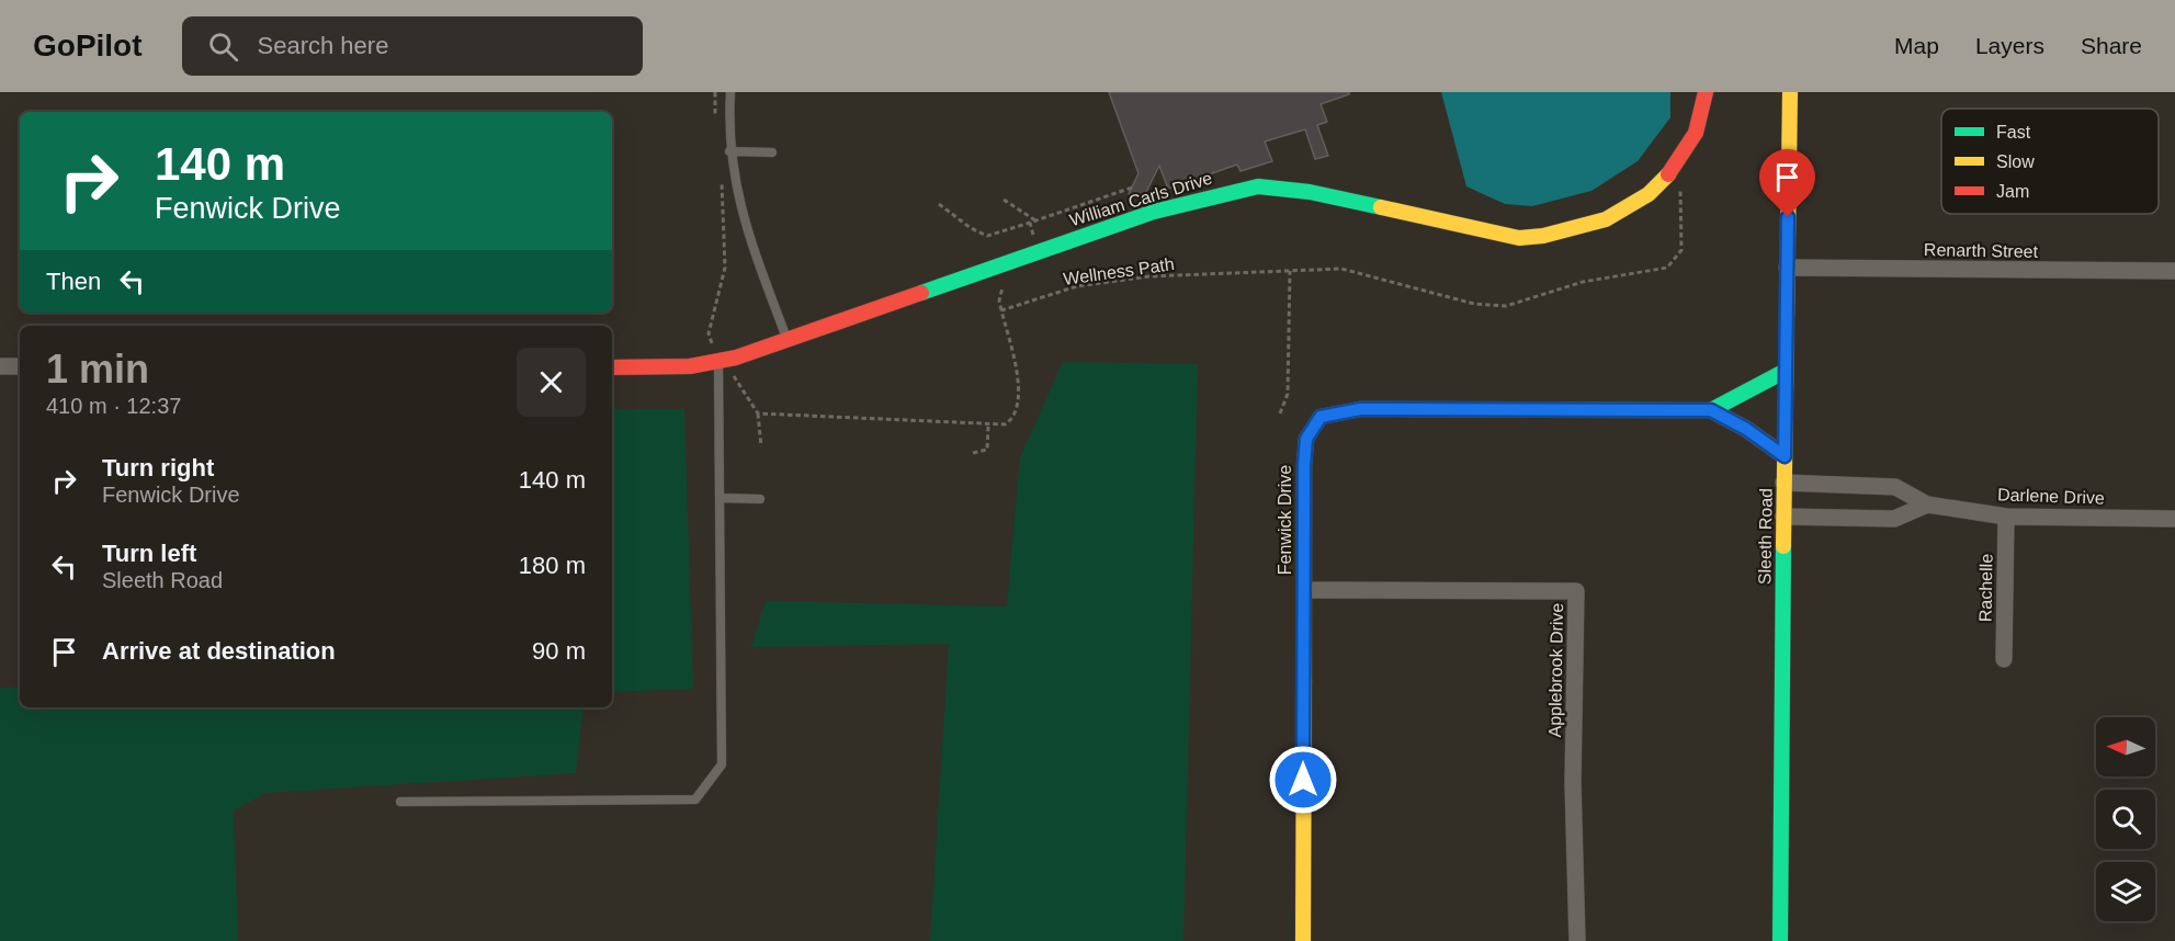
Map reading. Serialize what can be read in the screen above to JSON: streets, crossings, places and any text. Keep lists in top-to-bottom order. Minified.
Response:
{"streets":{"street":["William Carls Drive","Renarth Street","Darlene Drive","Fenwick Drive","Sleeth Road","Rachelle","Applebrook Drive"],"path":["Wellness Path"]},"crossings":[["Renarth Street","Sleeth Road"],["Darlene Drive","Sleeth Road"],["Darlene Drive","Rachelle"],["Fenwick Drive","Sleeth Road"],["Fenwick Drive","Applebrook Drive"]],"legend":["Fast","Slow","Jam"],"north":"left","page":{"header":"GoPilot","search":"Search here","nav":["Map","Layers","Share"],"turn":["140 m","Fenwick Drive"],"then":"Then","heading":["1 min","410 m · 12:37"],"list":[{"name":"Turn right","note":"Fenwick Drive","value":"140 m"},{"name":"Turn left","note":"Sleeth Road","value":"180 m"},{"name":"Arrive at destination","value":"90 m"}]}}
